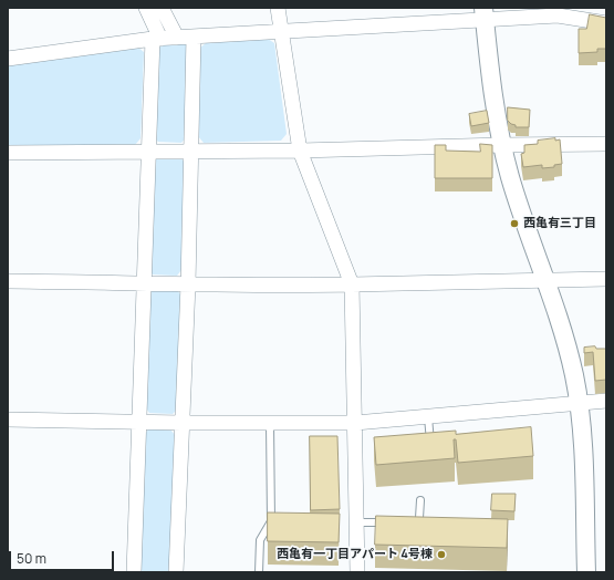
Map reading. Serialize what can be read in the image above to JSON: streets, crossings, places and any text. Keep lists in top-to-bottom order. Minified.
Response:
{"places":["西亀有三丁目","西亀有一丁目アパート 4号棟"],"scale_bar":"50 m"}
